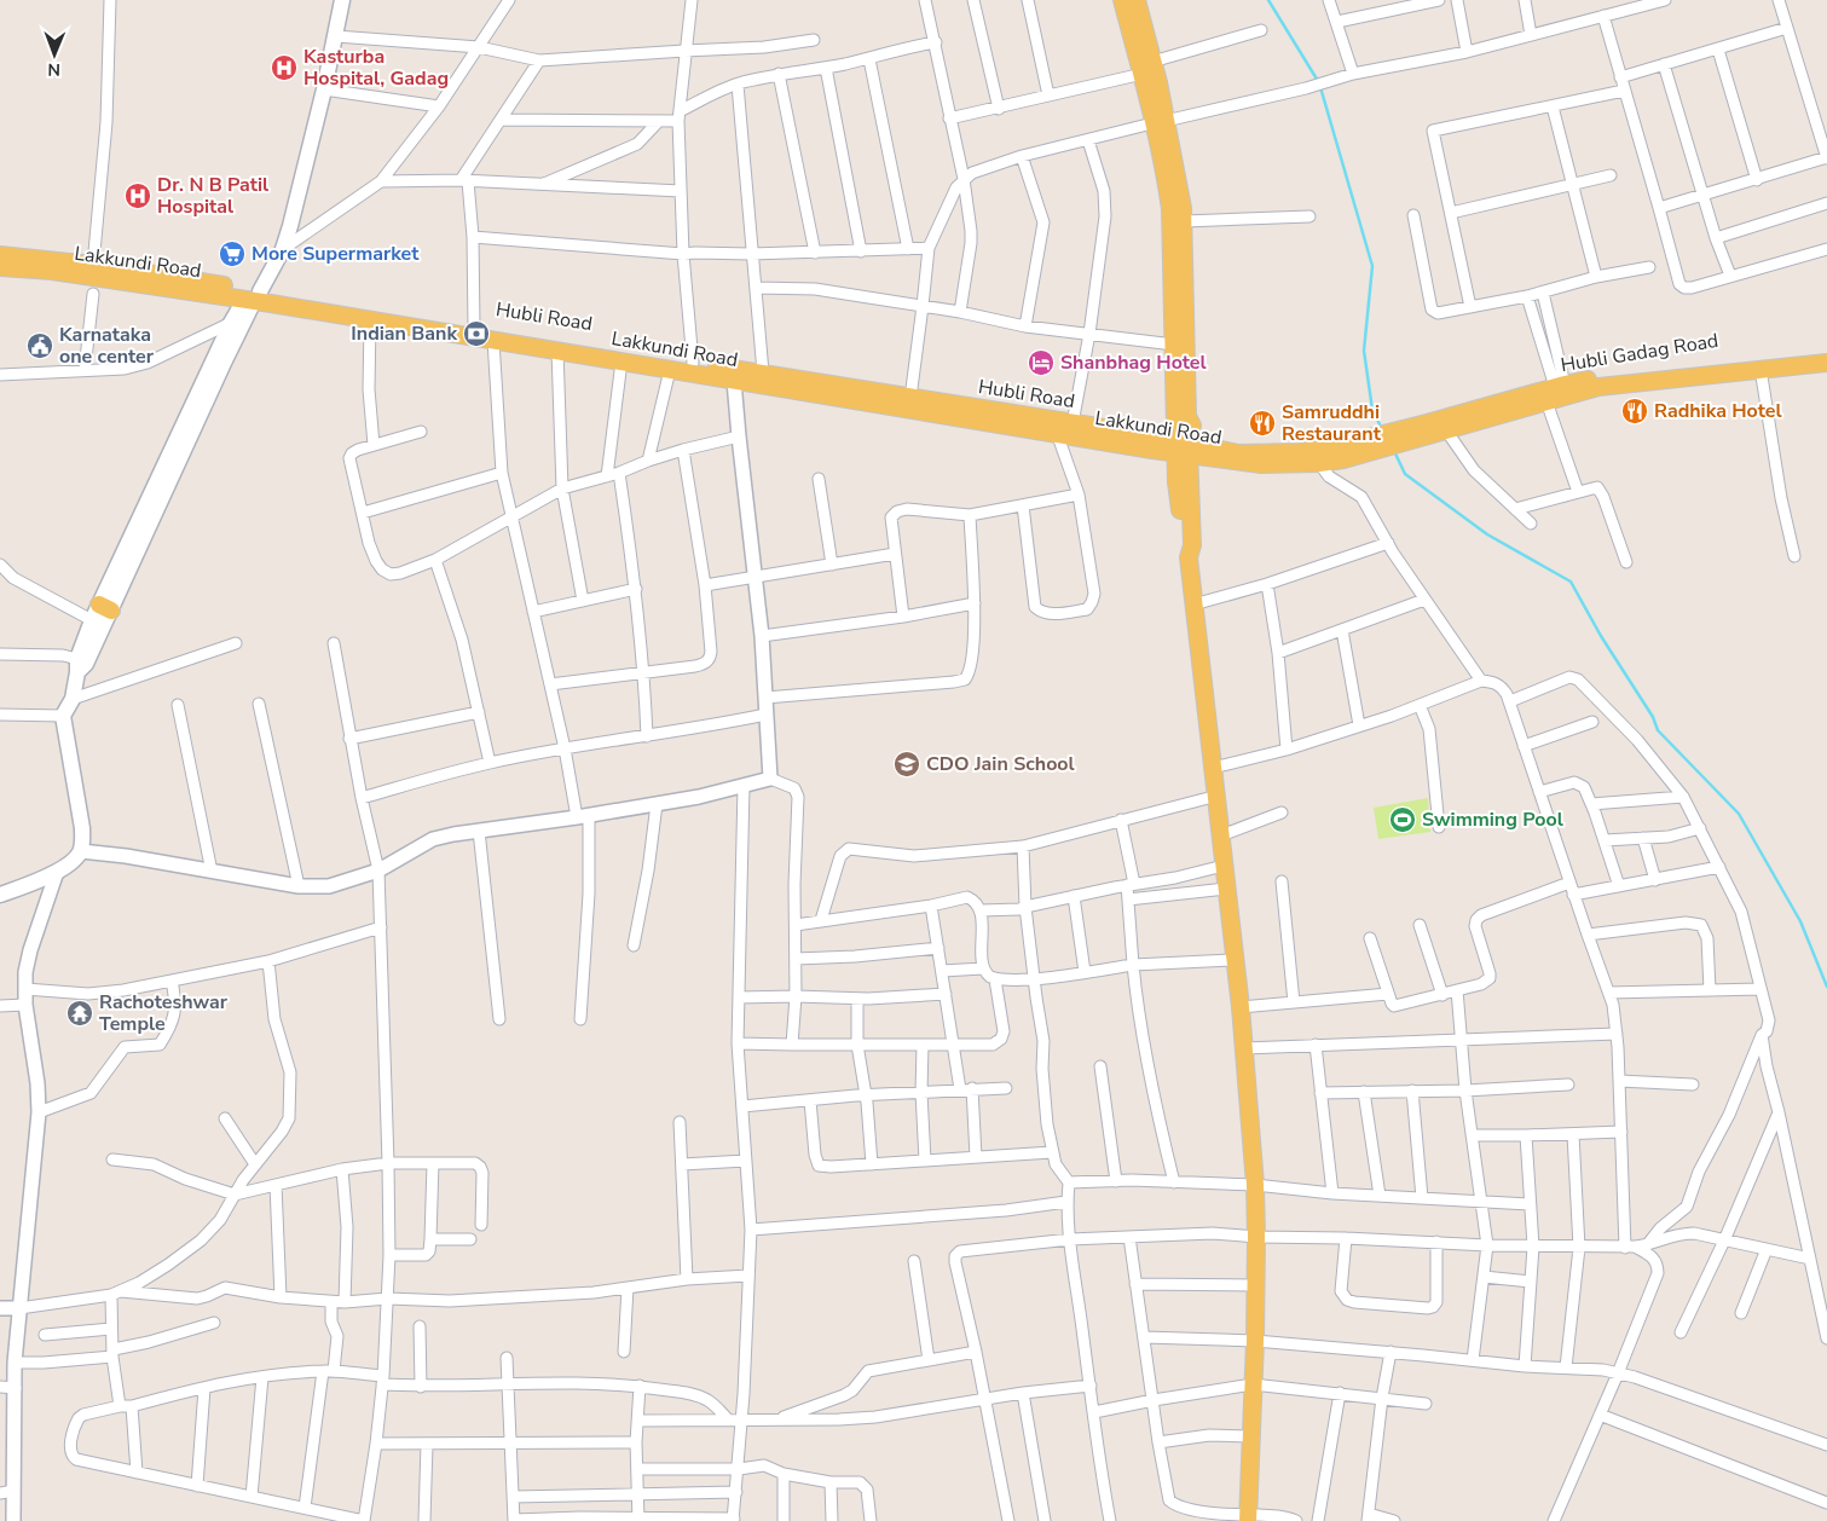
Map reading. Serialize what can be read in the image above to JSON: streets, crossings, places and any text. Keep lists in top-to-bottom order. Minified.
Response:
{"streets":{"main road":["Lakkundi Road","Hubli Road","Hubli Gadag Road"]},"crossings":[["Lakkundi Road","Hubli Road"],["Lakkundi Road","Hubli Gadag Road"],["Hubli Road","Hubli Gadag Road"]],"places":{"hospital":["Kasturba Hospital, Gadag","Dr. N B Patil Hospital"],"supermarket":["More Supermarket"],"bank":["Indian Bank"],"public building":["Karnataka one center"],"hotel":["Shanbhag Hotel"],"restaurant":["Radhika Hotel","Samruddhi Restaurant"],"school or university":["CDO Jain School"],"sports":["Swimming Pool"],"temple":["Rachoteshwar Temple"]},"north":"bottom"}
